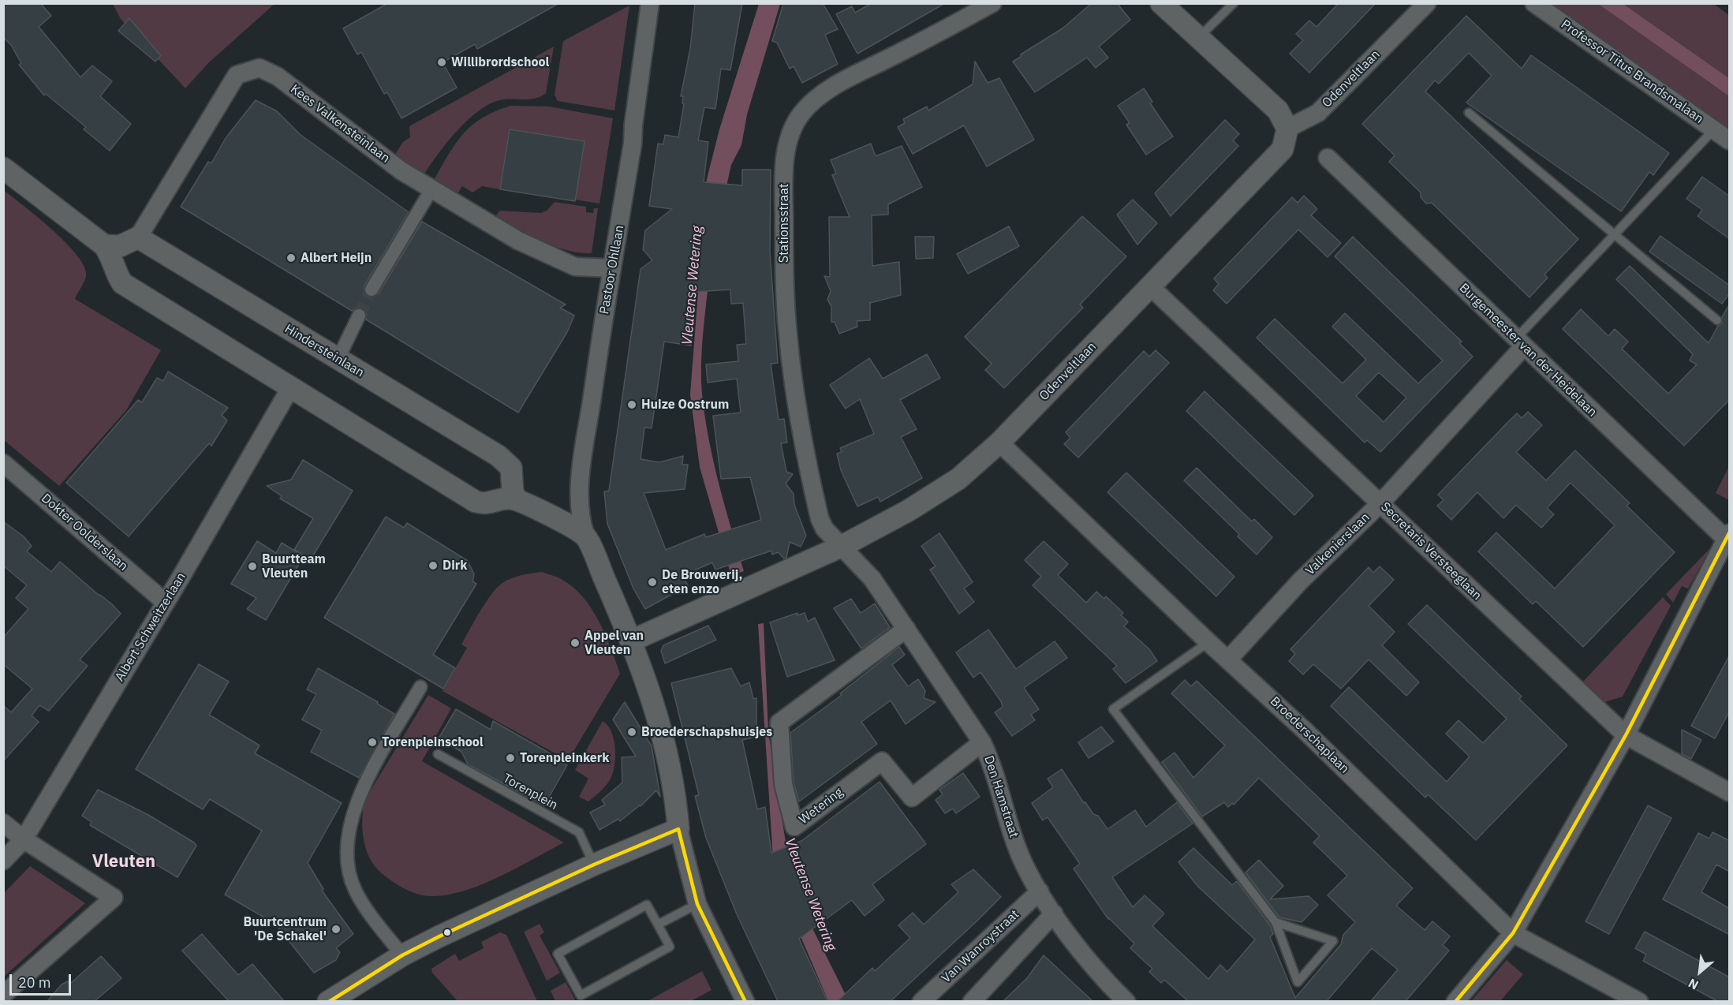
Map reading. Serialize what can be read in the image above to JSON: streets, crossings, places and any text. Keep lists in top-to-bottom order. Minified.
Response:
{"streets":{"street":["Professor Titus Brandsmalaan","Odenveltlaan","Kees Valkensteinlaan","Stationsstraat","Pastoor Ohllaan","Burgemeester van der Heidelaan","Hindersteinlaan","Dokter Oolderslaan","Valkenierslaan","Secretaris Versteeglaan","Albert Schweitzerlaan","Broederschaplaan","Den Hamstraat","Wetering","Van Wanroystraat"],"lane":["Torenplein"]},"crossings":[["Odenveltlaan","Stationsstraat"],["Odenveltlaan","Secretaris Versteeglaan"],["Odenveltlaan","Broederschaplaan"],["Odenveltlaan","Den Hamstraat"],["Kees Valkensteinlaan","Pastoor Ohllaan"],["Kees Valkensteinlaan","Hindersteinlaan"],["Stationsstraat","Den Hamstraat"],["Burgemeester van der Heidelaan","Valkenierslaan"],["Dokter Oolderslaan","Albert Schweitzerlaan"],["Valkenierslaan","Secretaris Versteeglaan"],["Valkenierslaan","Broederschaplaan"],["Den Hamstraat","Wetering"],["Den Hamstraat","Van Wanroystraat"]],"districts":["Vleuten"],"water":["Vleutense Wetering"],"places":["Willibrordschool","Albert Heijn","Huize Oostrum","Dirk","Buurtteam Vleuten","De Brouwerij, eten enzo","Appel van Vleuten","Broederschapshuisjes","Torenpleinschool","Torenpleinkerk","Buurtcentrum 'De Schakel'"],"scale_bar":"20 m","north":"bottom left"}
